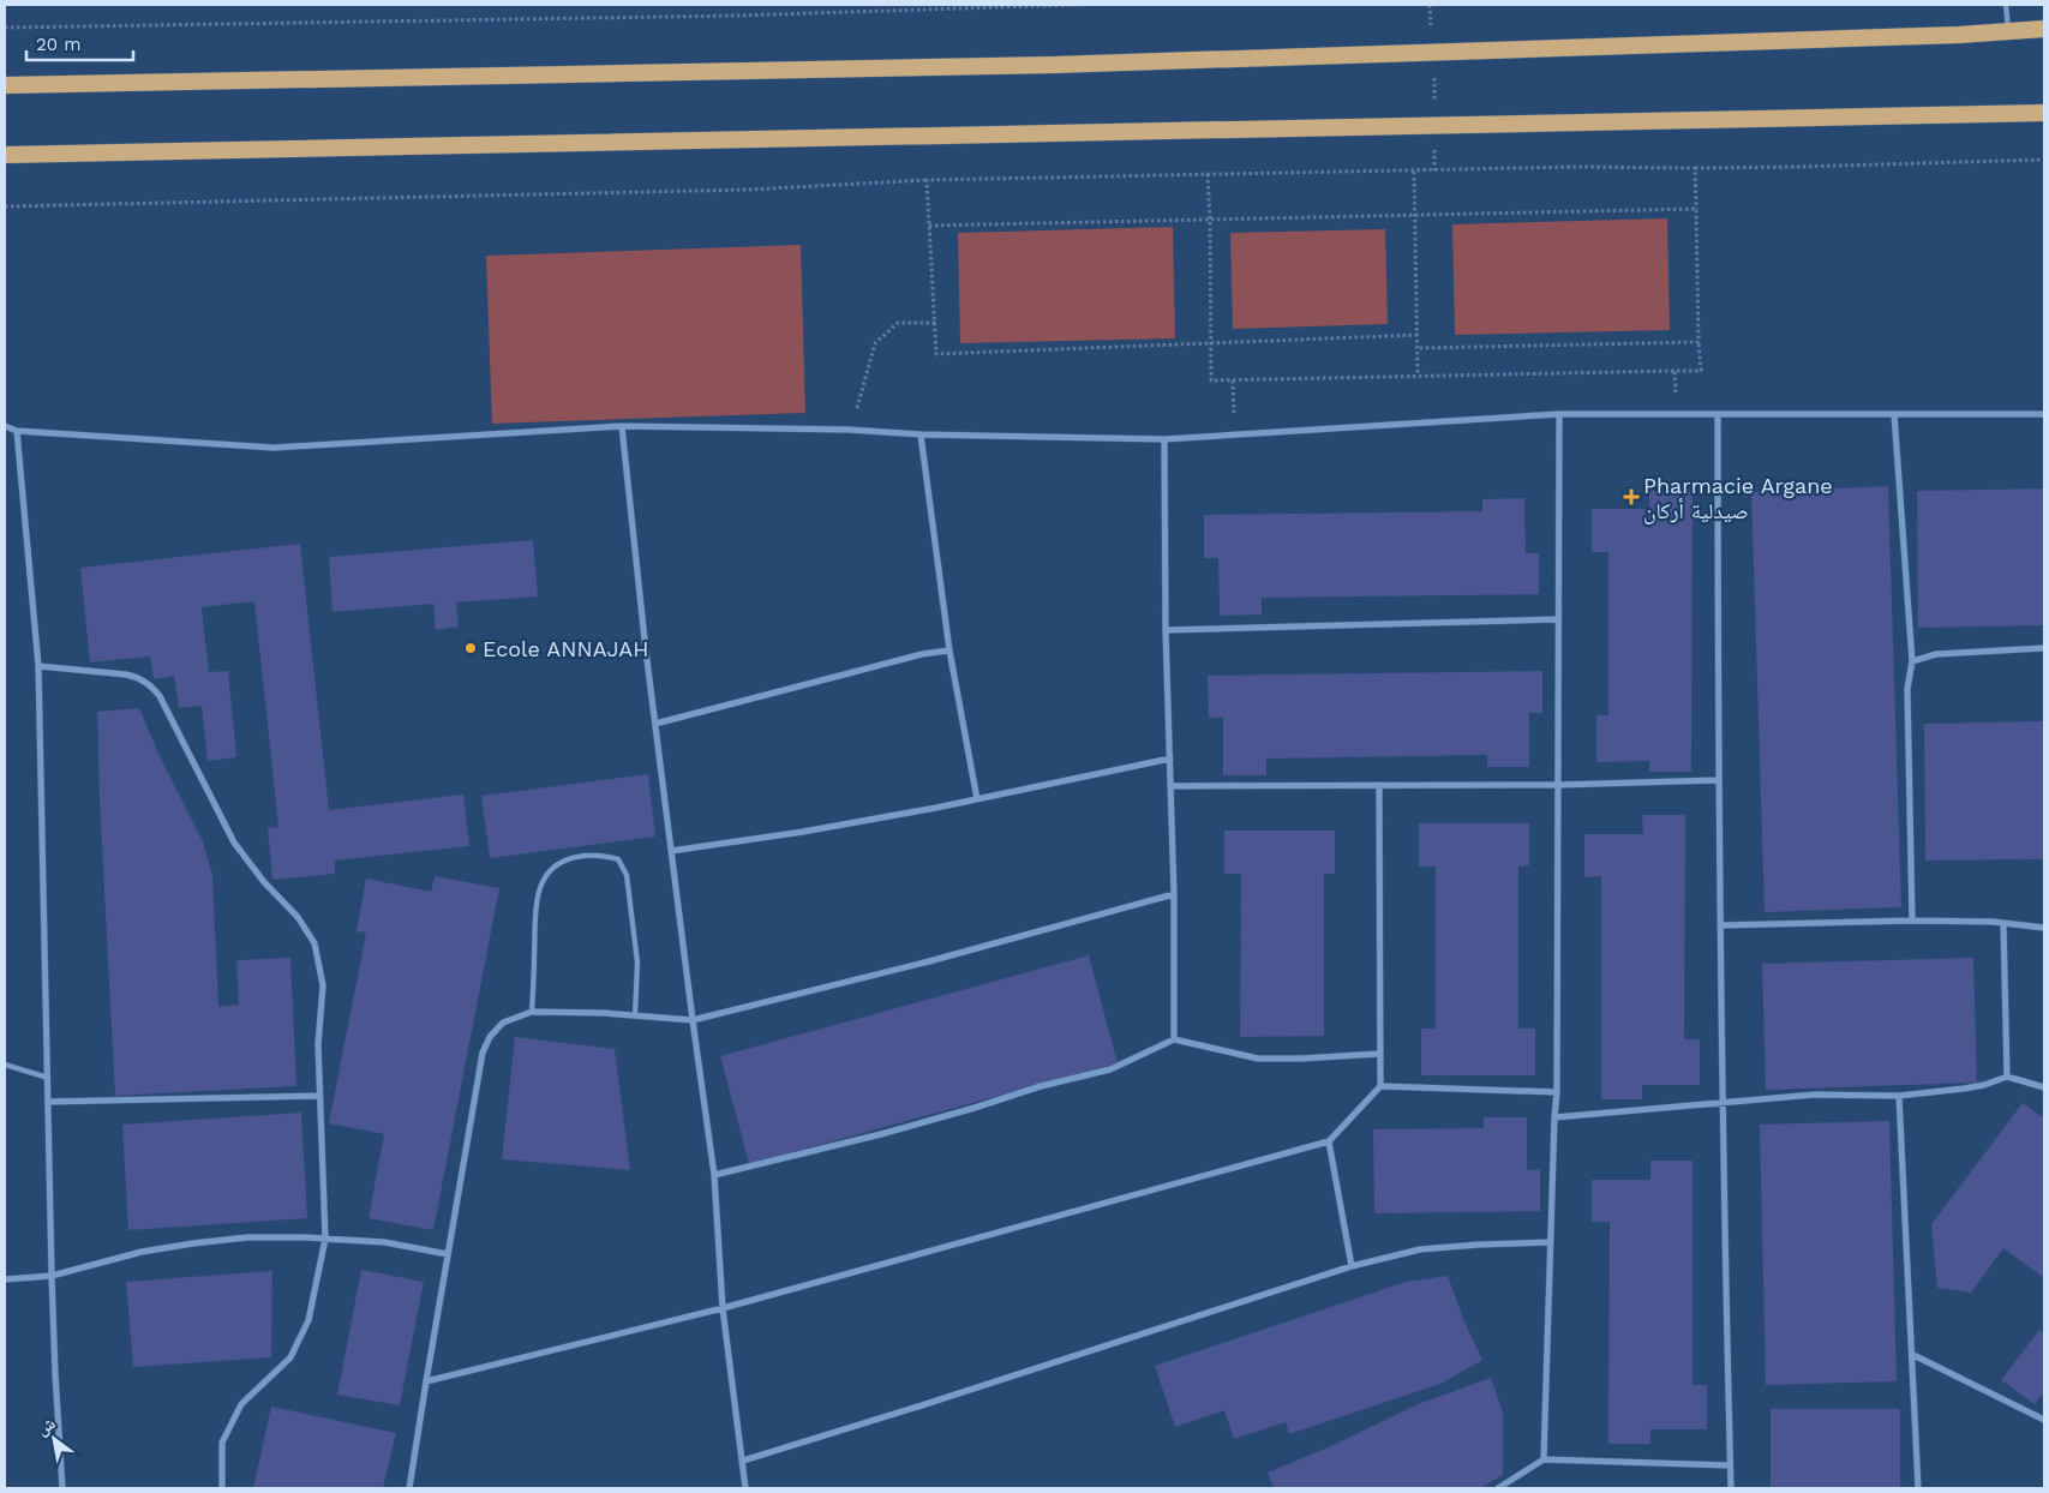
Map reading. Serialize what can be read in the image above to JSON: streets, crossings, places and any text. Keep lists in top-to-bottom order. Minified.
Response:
{"places":{"health":["Pharmacie Argane صيدلية أركان"],"other":["Ecole ANNAJAH"]},"scale_bar":"20 m","north":"top left"}
